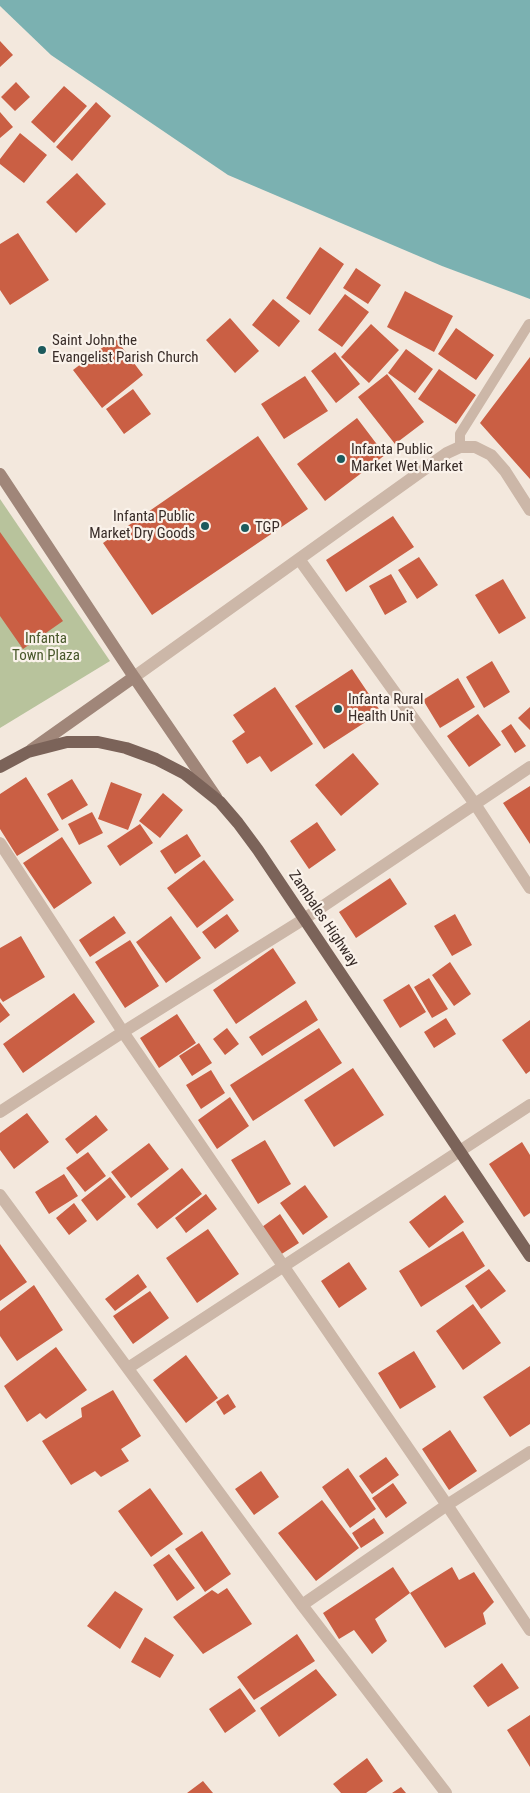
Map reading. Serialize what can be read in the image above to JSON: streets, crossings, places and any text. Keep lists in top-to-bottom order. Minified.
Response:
{"streets":{"main road":["Zambales Highway"]},"parks":["Infanta Town Plaza"],"places":["Saint John the Evangelist Parish Church","Infanta Public Market Wet Market","Infanta Public Market Dry Goods","TGP","Infanta Rural Health Unit"]}
